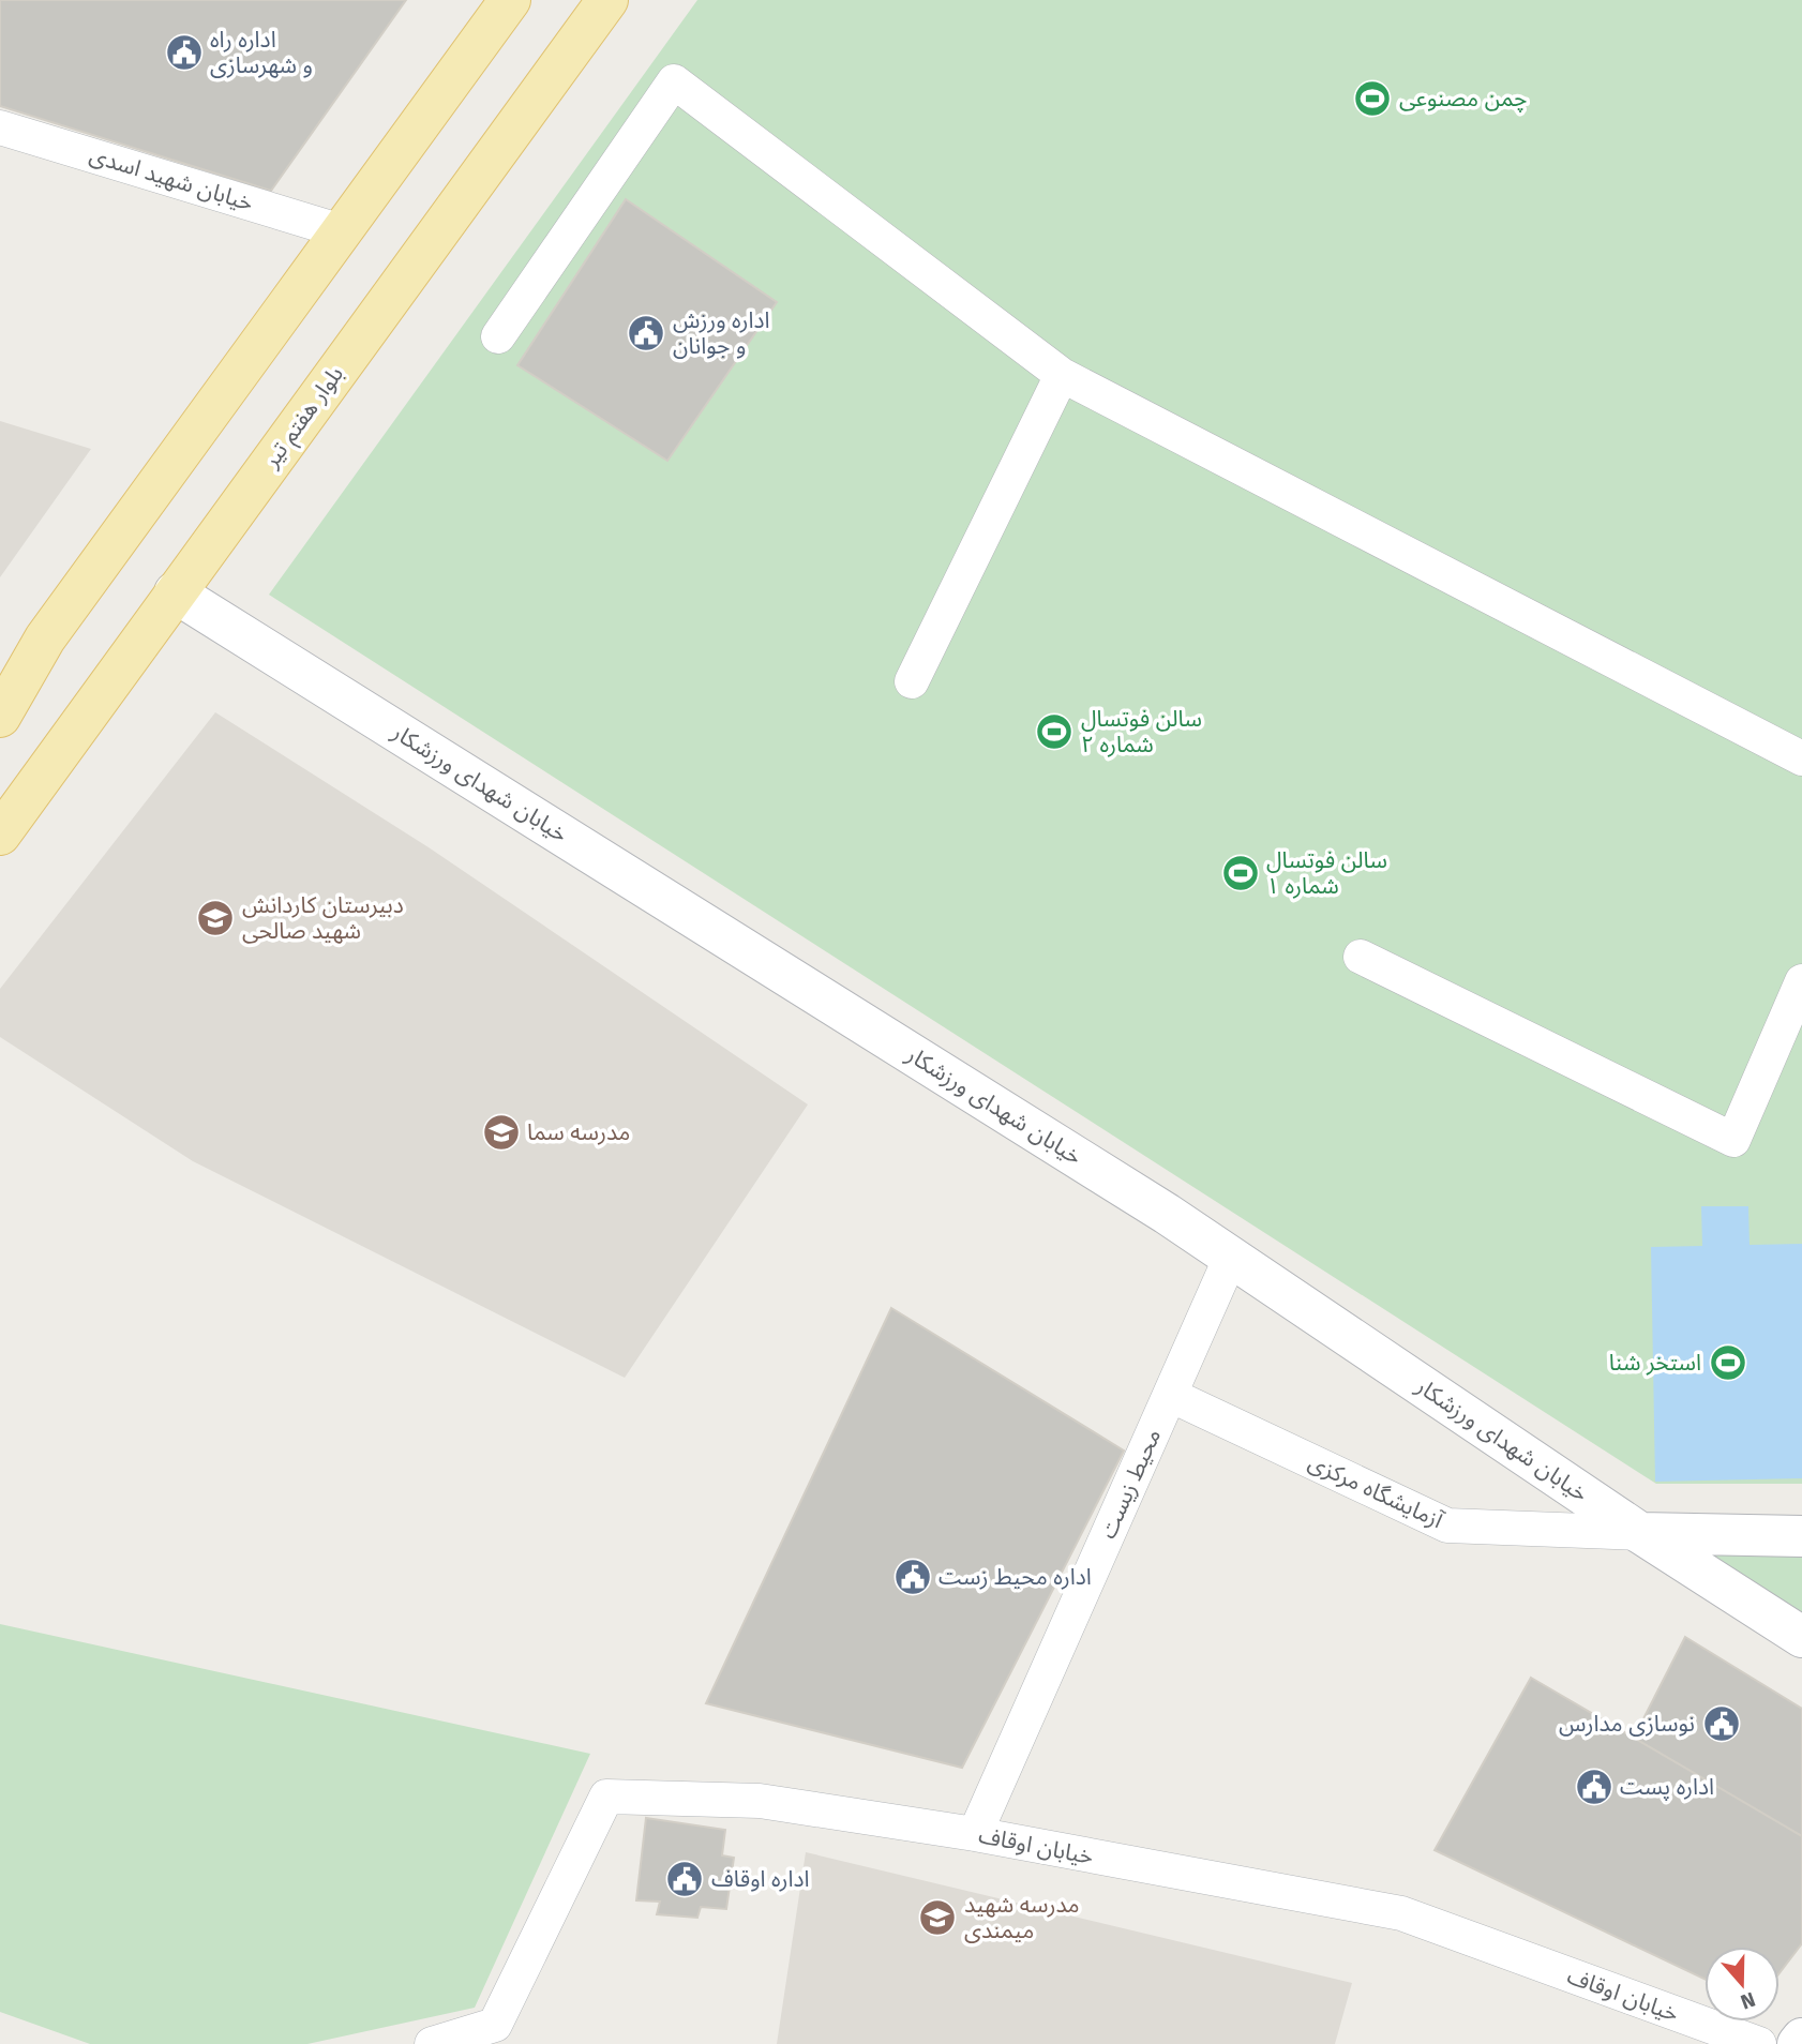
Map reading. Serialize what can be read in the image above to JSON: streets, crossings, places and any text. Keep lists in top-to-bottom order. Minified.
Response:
{"streets":{"main road":["بلوار هفتم تیر"],"street":["خیابان شهید اسدی","خیابان شهدای ورزشکار","محیط زیست","آزمایشگاه مرکزی","خیابان اوقاف"]},"crossings":[["بلوار هفتم تیر","خیابان شهدای ورزشکار"],["خیابان شهدای ورزشکار","محیط زیست"],["خیابان شهدای ورزشکار","آزمایشگاه مرکزی"],["محیط زیست","آزمایشگاه مرکزی"],["محیط زیست","خیابان اوقاف"]],"places":{"public building":["اداره راه و شهرسازی","اداره ورزش و جوانان","اداره محیط زست","نوسازی مدارس","اداره پست","اداره اوقاف"],"sports":["چمن مصنوعی","سالن فوتسال شماره ۲","سالن فوتسال شماره ۱","استخر شنا"],"school or university":["دبیرستان کاردانش شهید صالحی","مدرسه سما","مدرسه شهید میمندی"]},"north":"bottom"}
